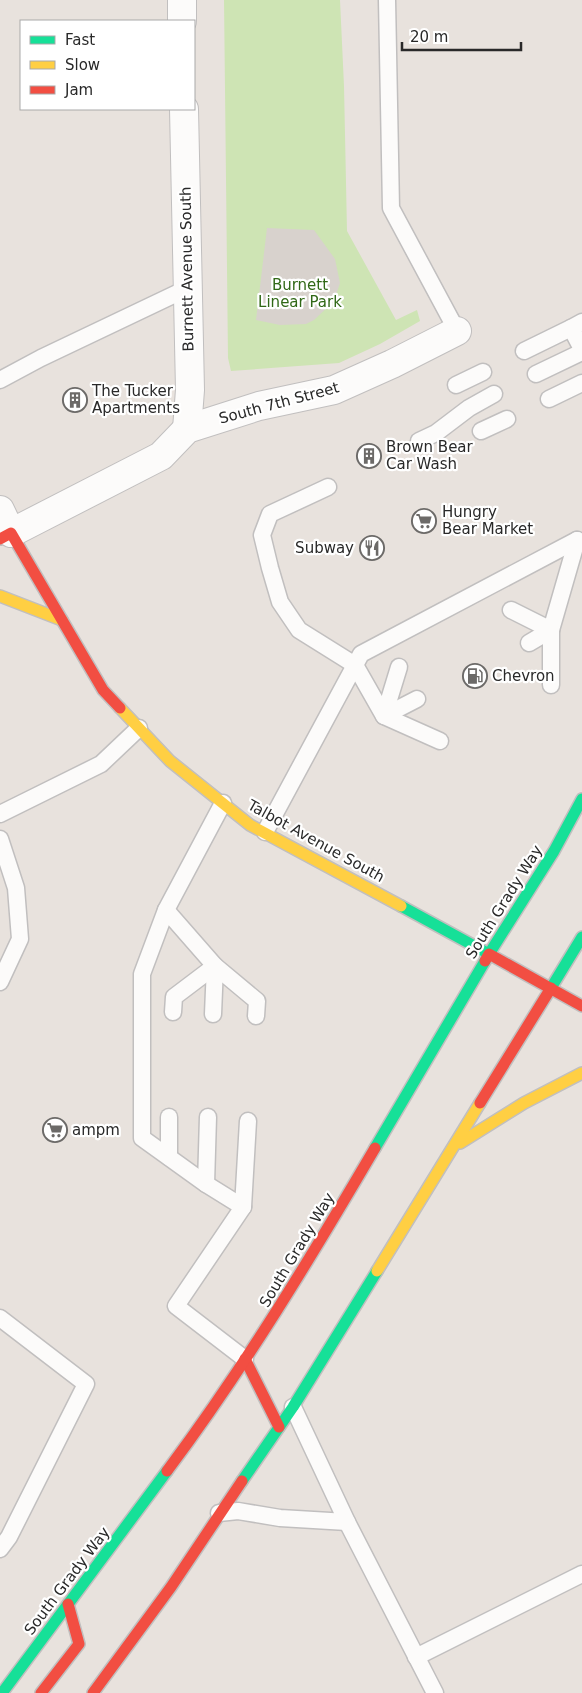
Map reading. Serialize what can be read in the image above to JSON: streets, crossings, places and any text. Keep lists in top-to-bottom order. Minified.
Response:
{"streets":{"main road":["Talbot Avenue South","South Grady Way"],"street":["Burnett Avenue South","South 7th Street"]},"crossings":[["Burnett Avenue South","South 7th Street"],["South 7th Street","Talbot Avenue South"],["Talbot Avenue South","South Grady Way"]],"parks":["Burnett Linear Park"],"places":{"building":["The Tucker Apartments","Brown Bear Car Wash"],"supermarket":["Hungry Bear Market","ampm"],"restaurant":["Subway"],"fuel station":["Chevron"]},"legend":["Fast","Slow","Jam"],"scale_bar":"20 m"}
